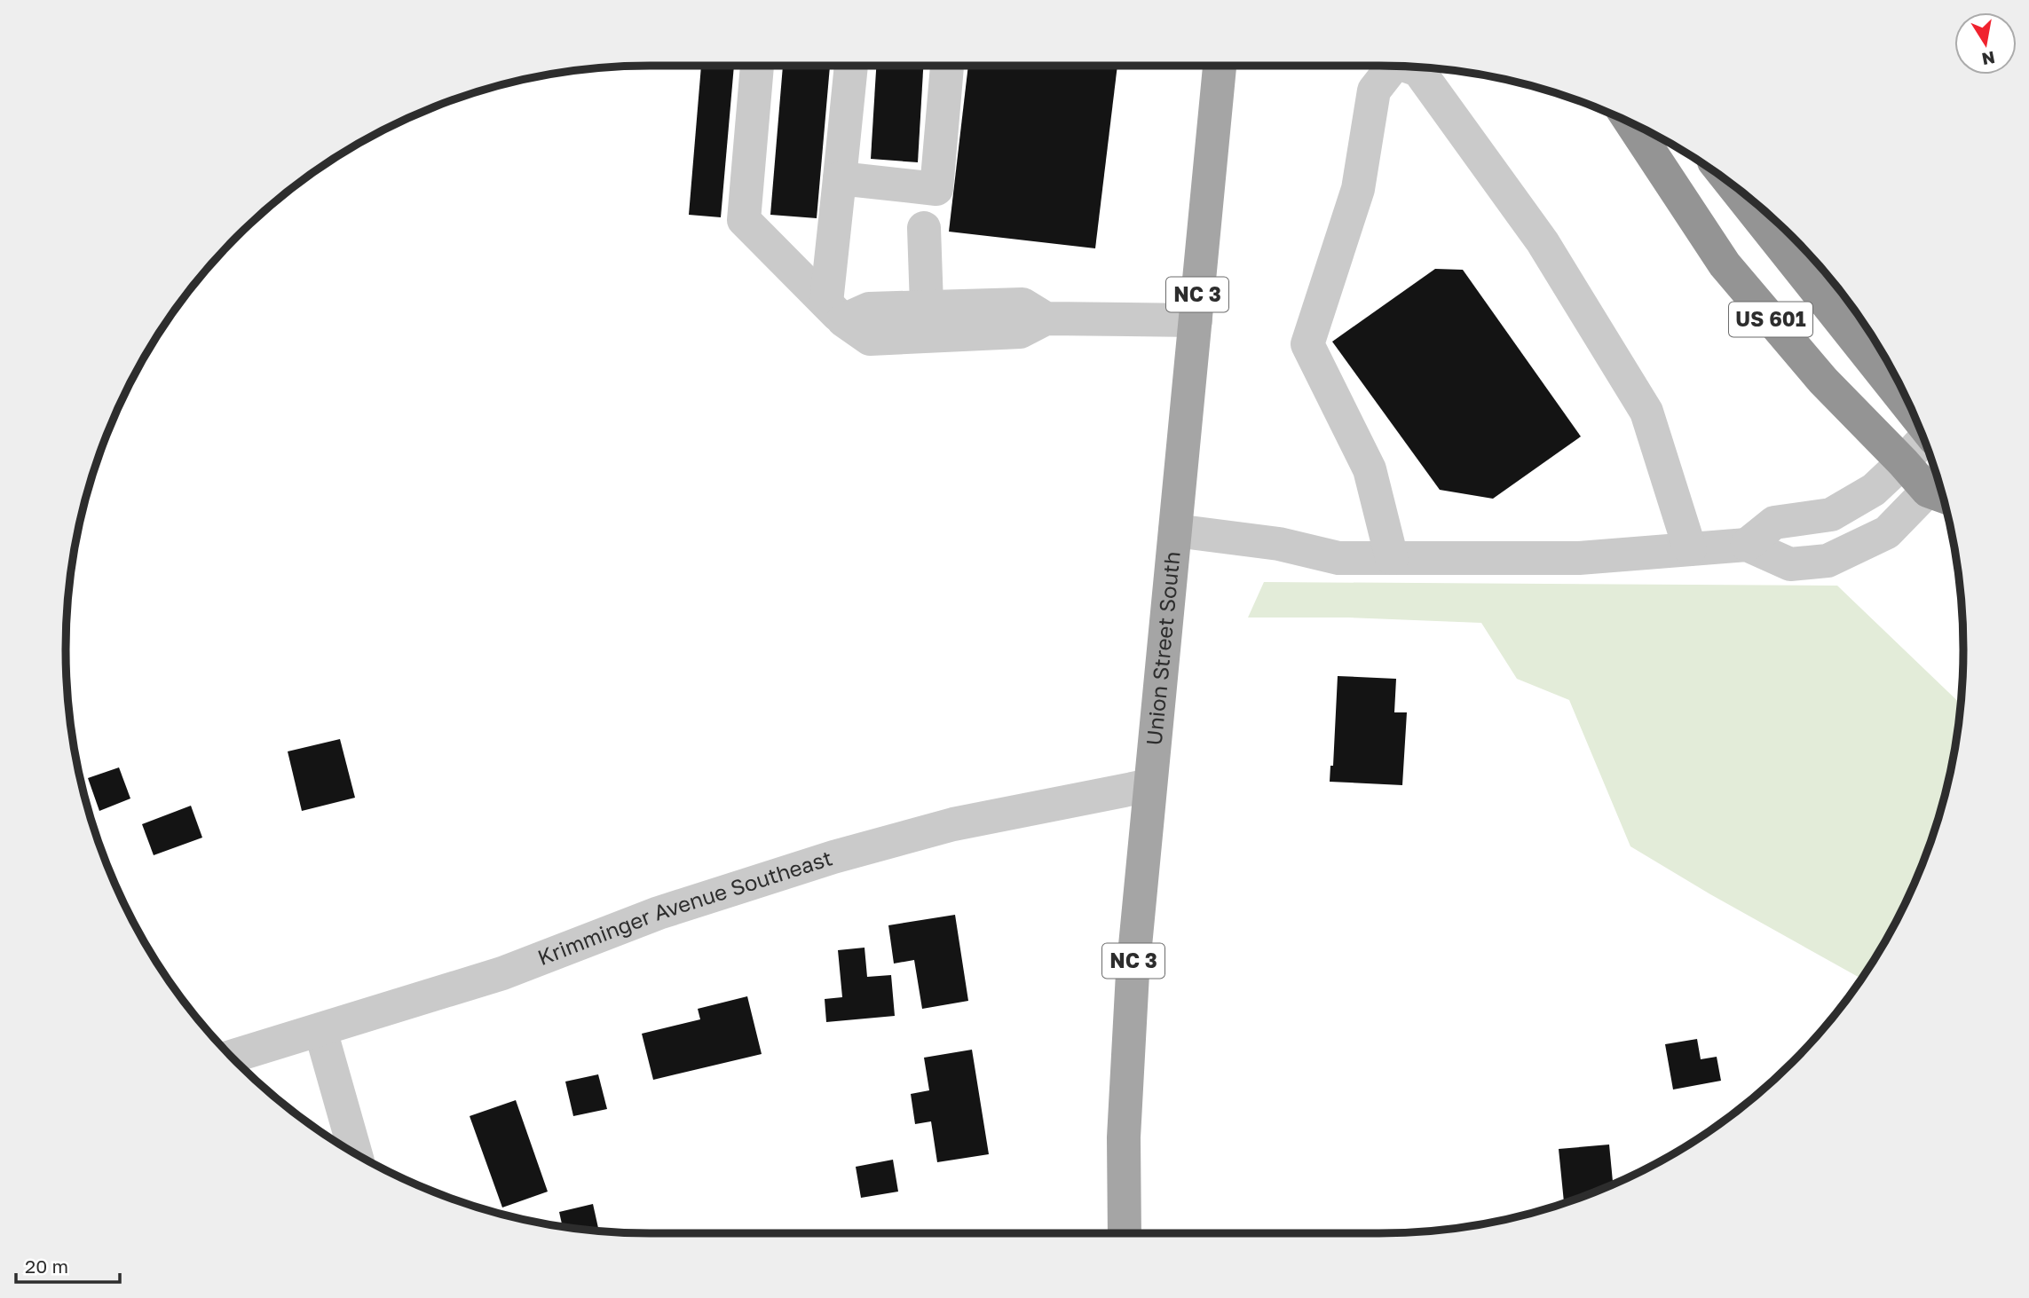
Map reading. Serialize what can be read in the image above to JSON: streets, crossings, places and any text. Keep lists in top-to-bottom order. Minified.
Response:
{"streets":{"highway":["US 601"],"main road":["NC 3","Union Street South"],"street":["Krimminger Avenue Southeast"]},"crossings":[["Union Street South","Krimminger Avenue Southeast"]],"scale_bar":"20 m","north":"bottom"}
